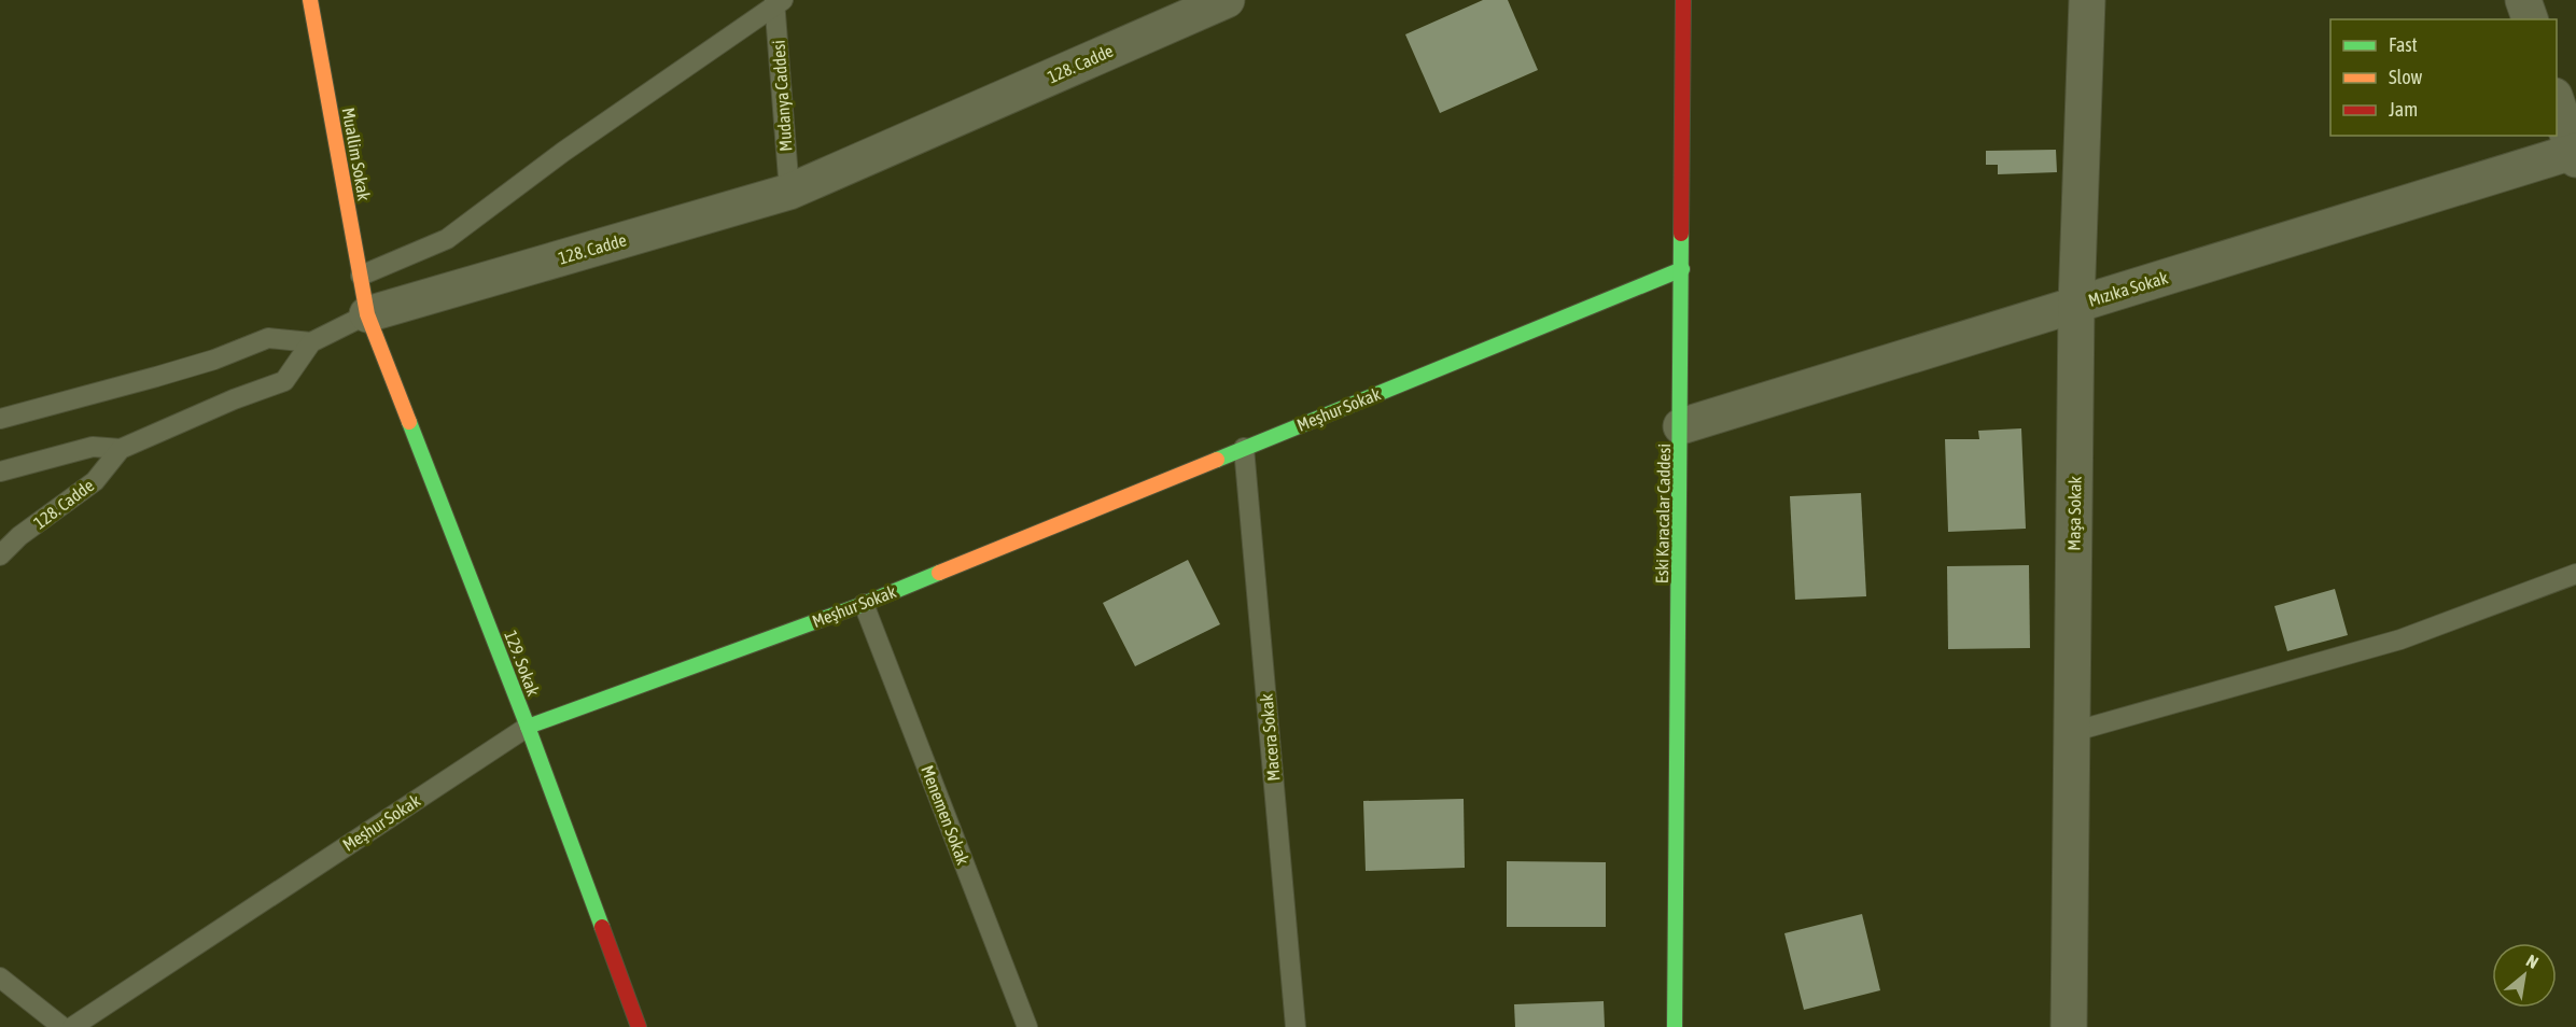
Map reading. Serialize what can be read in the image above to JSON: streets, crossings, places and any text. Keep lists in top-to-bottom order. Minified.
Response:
{"streets":{"street":["128. Cadde","Muallim Sokak","Mızıka Sokak","Meşhur Sokak","Eski Karacalar Caddesi","Maşa Sokak","129. Sokak"],"lane":["Mudanya Caddesi","Macera Sokak","Menemen Sokak"]},"crossings":[["128. Cadde","Mudanya Caddesi"],["128. Cadde","Muallim Sokak"],["128. Cadde","129. Sokak"],["Muallim Sokak","129. Sokak"],["Mızıka Sokak","Eski Karacalar Caddesi"],["Mızıka Sokak","Maşa Sokak"],["Meşhur Sokak","Eski Karacalar Caddesi"],["Meşhur Sokak","129. Sokak"],["Meşhur Sokak","Macera Sokak"],["Meşhur Sokak","Menemen Sokak"]],"legend":["Fast","Slow","Jam"],"north":"top right"}
